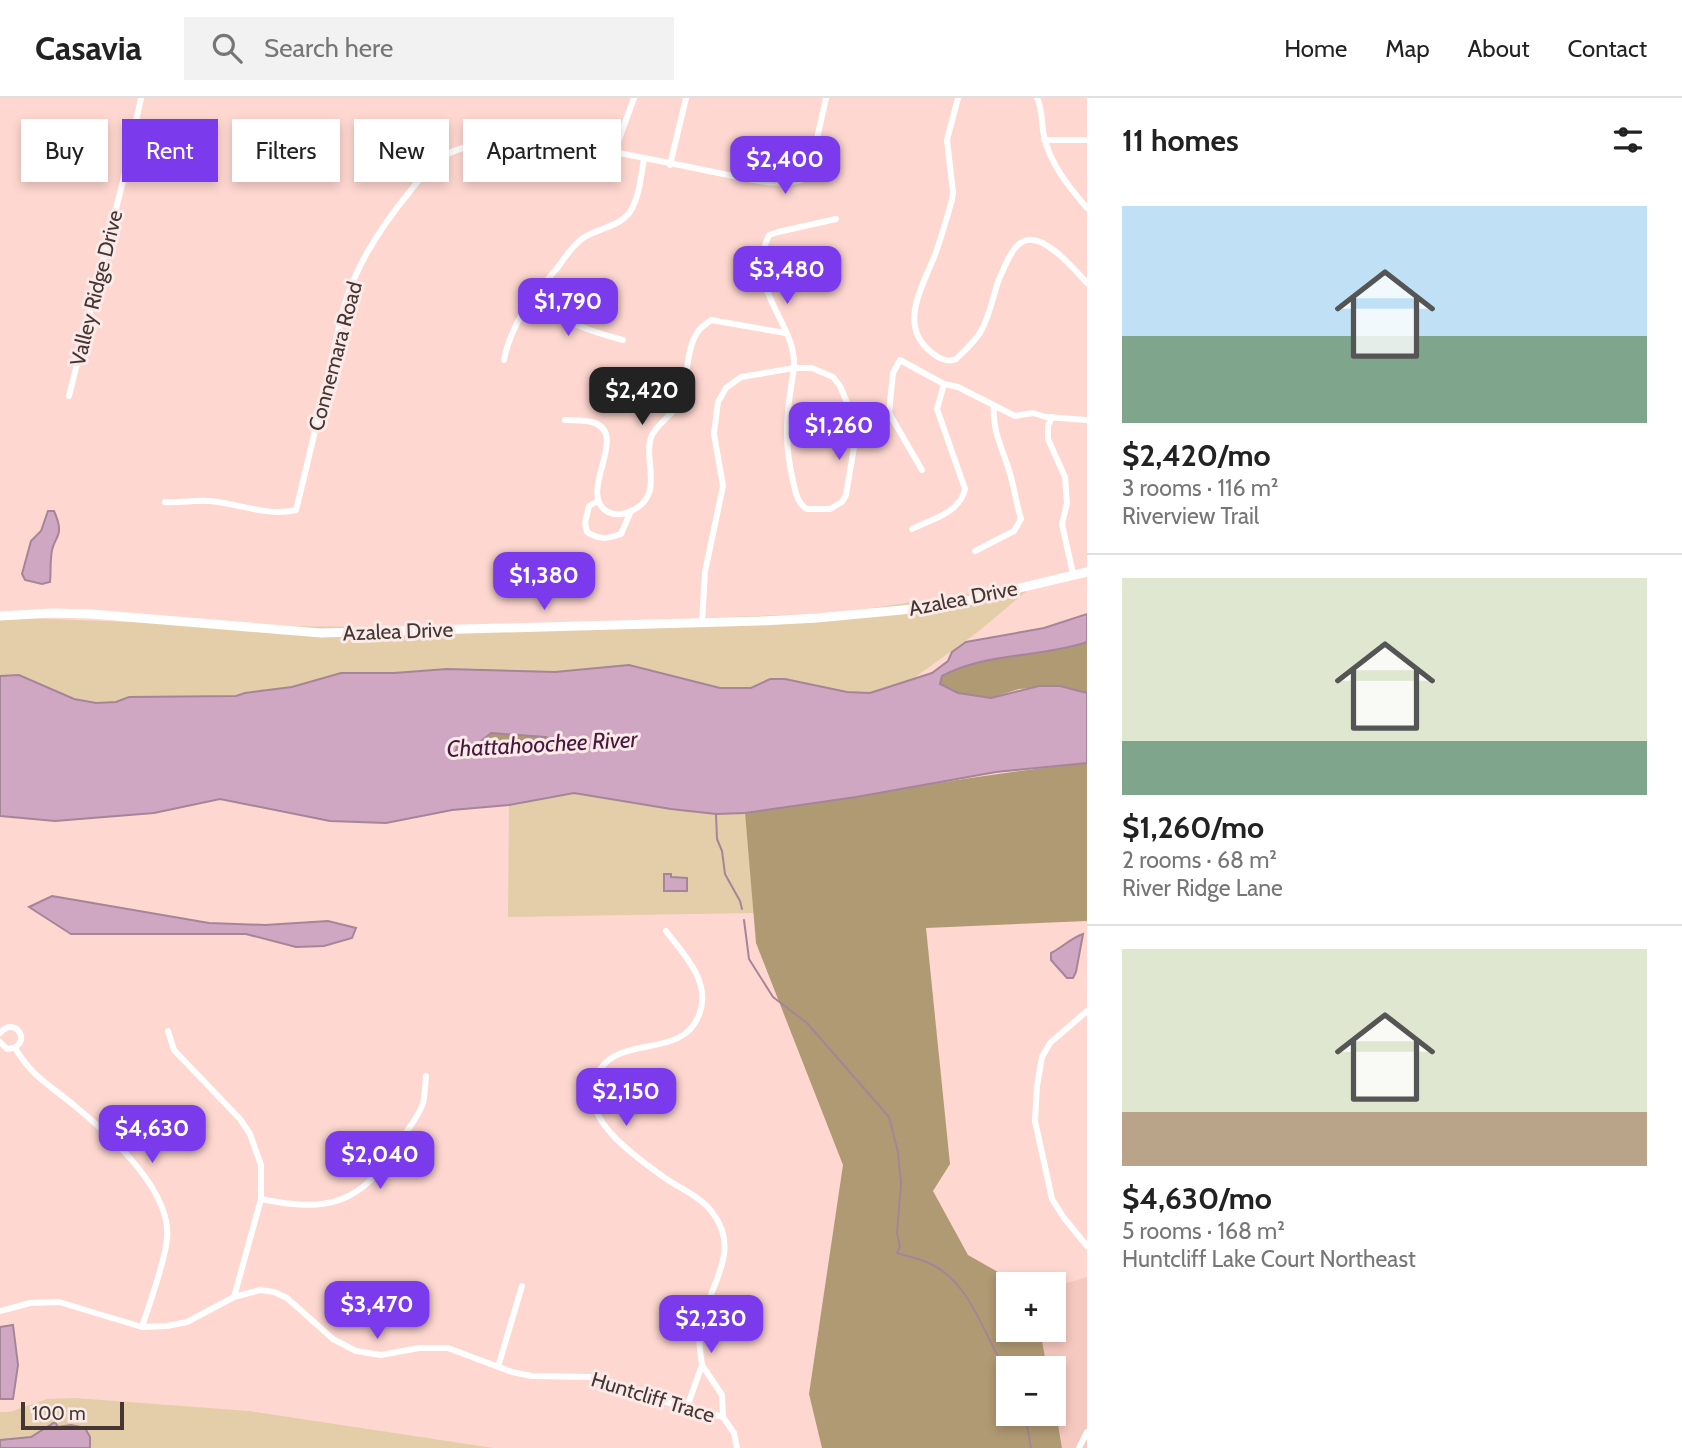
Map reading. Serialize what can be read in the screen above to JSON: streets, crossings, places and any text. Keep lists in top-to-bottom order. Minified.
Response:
{"streets":{"street":["Valley Ridge Drive","Connemara Road","Azalea Drive","Huntcliff Trace"]},"water":["Chattahoochee River"],"scale_bar":"100 m","page":{"header":"Casavia","search":"Search here","nav":["Home","Map","About","Contact"],"heading":"11 homes","chip":["Buy","Rent","Filters","New","Apartment"],"price":["$2,400","$3,480","$1,790","$2,420","$1,260","$1,380","$2,150","$4,630","$2,040","$3,470","$2,230"],"list":[{"name":"$2,420/mo","note":"3 rooms · 116 m² · Riverview Trail"},{"name":"$1,260/mo","note":"2 rooms · 68 m² · River Ridge Lane"},{"name":"$4,630/mo","note":"5 rooms · 168 m² · Huntcliff Lake Court Northeast"}],"map_buttons":["+","−"],"scale":"100 m"}}
